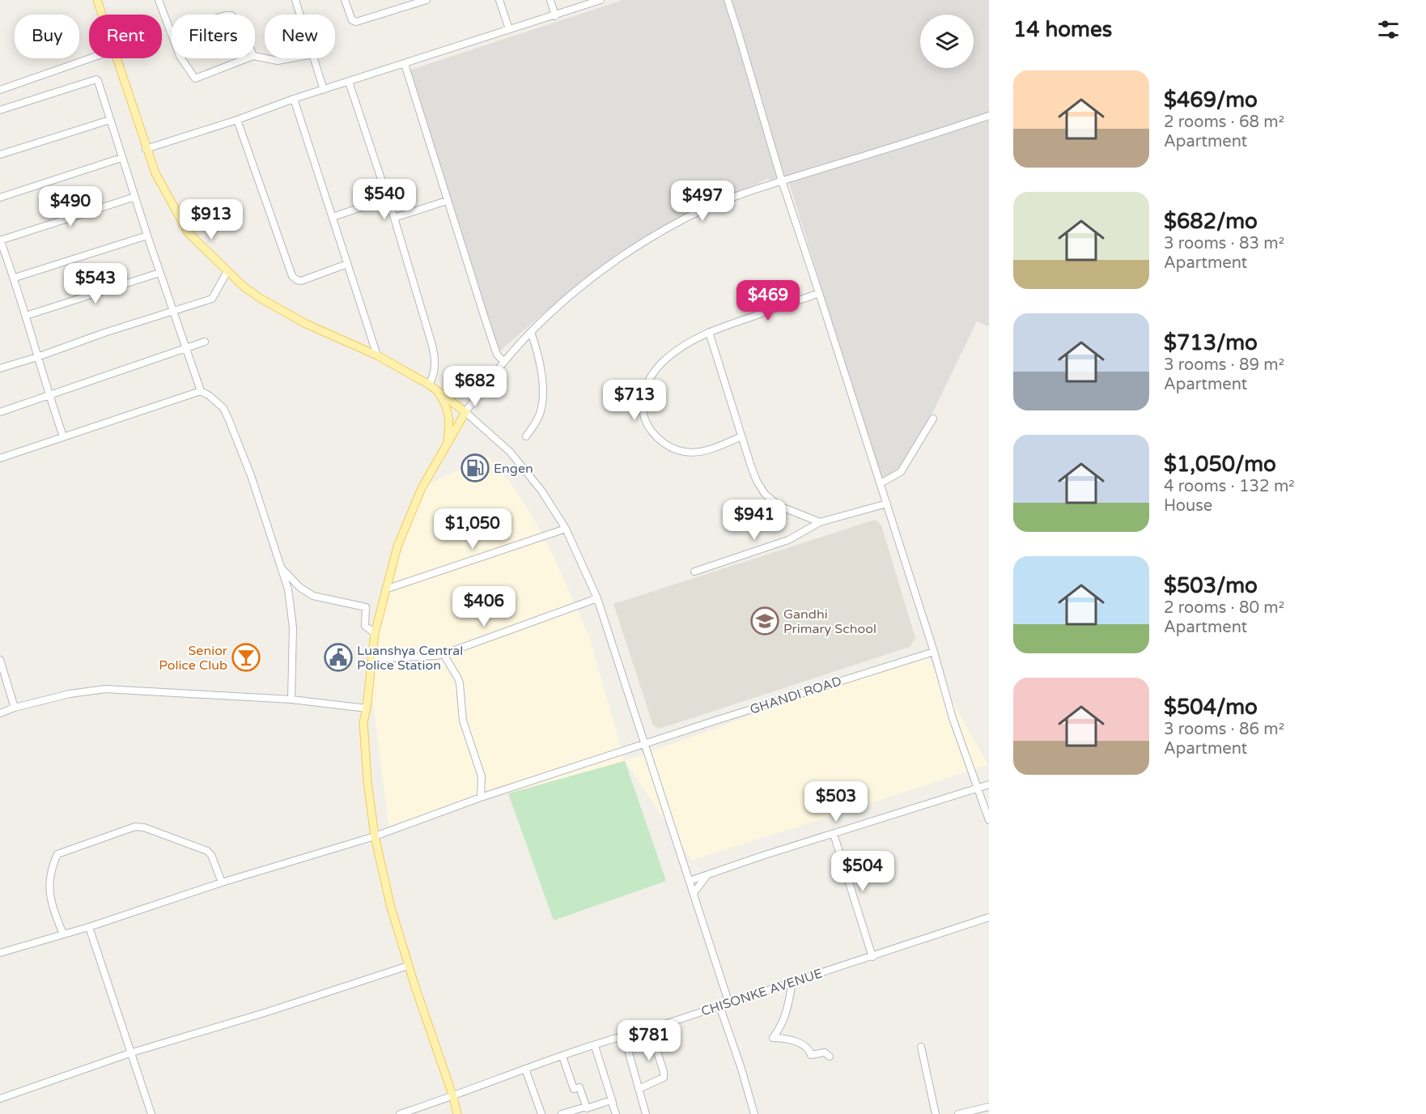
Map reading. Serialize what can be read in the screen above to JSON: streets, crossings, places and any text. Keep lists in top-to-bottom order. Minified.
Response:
{"streets":{"street":["GHANDI ROAD","CHISONKE AVENUE"]},"places":{"fuel station":["Engen"],"school or university":["Gandhi Primary School"],"bar":["Senior Police Club"],"public building":["Luanshya Central Police Station"]},"page":{"heading":"14 homes","chip":["Buy","Rent","Filters","New"],"list":[{"name":"$469/mo","note":"2 rooms · 68 m² · Apartment"},{"name":"$682/mo","note":"3 rooms · 83 m² · Apartment"},{"name":"$713/mo","note":"3 rooms · 89 m² · Apartment"},{"name":"$1,050/mo","note":"4 rooms · 132 m² · House"},{"name":"$503/mo","note":"2 rooms · 80 m² · Apartment"},{"name":"$504/mo","note":"3 rooms · 86 m² · Apartment"}],"price":["$540","$497","$490","$913","$543","$469","$682","$713","$941","$1,050","$406","$503","$504","$781"]}}
